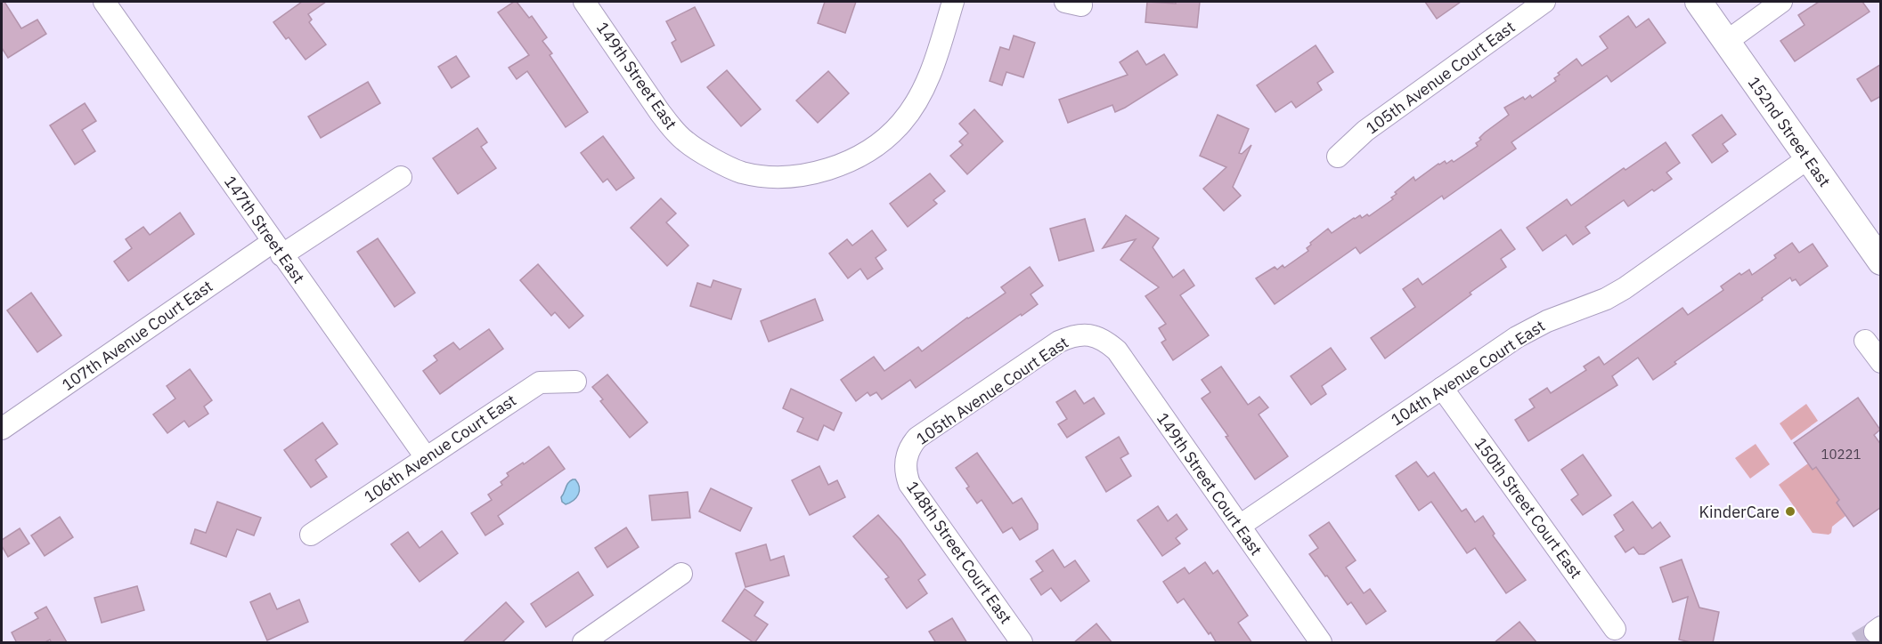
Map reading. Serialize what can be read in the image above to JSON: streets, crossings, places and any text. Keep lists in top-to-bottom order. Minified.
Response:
{"streets":{"main road":["152nd Street East"],"street":["149th Street East","105th Avenue Court East","147th Street East","107th Avenue Court East","104th Avenue Court East","106th Avenue Court East","149th Street Court East","150th Street Court East","148th Street Court East"]},"crossings":[["105th Avenue Court East","149th Street Court East"],["105th Avenue Court East","148th Street Court East"],["152nd Street East","104th Avenue Court East"],["147th Street East","107th Avenue Court East"],["147th Street East","106th Avenue Court East"],["104th Avenue Court East","149th Street Court East"],["104th Avenue Court East","150th Street Court East"]],"places":["KinderCare"],"house_numbers":["10221"]}
